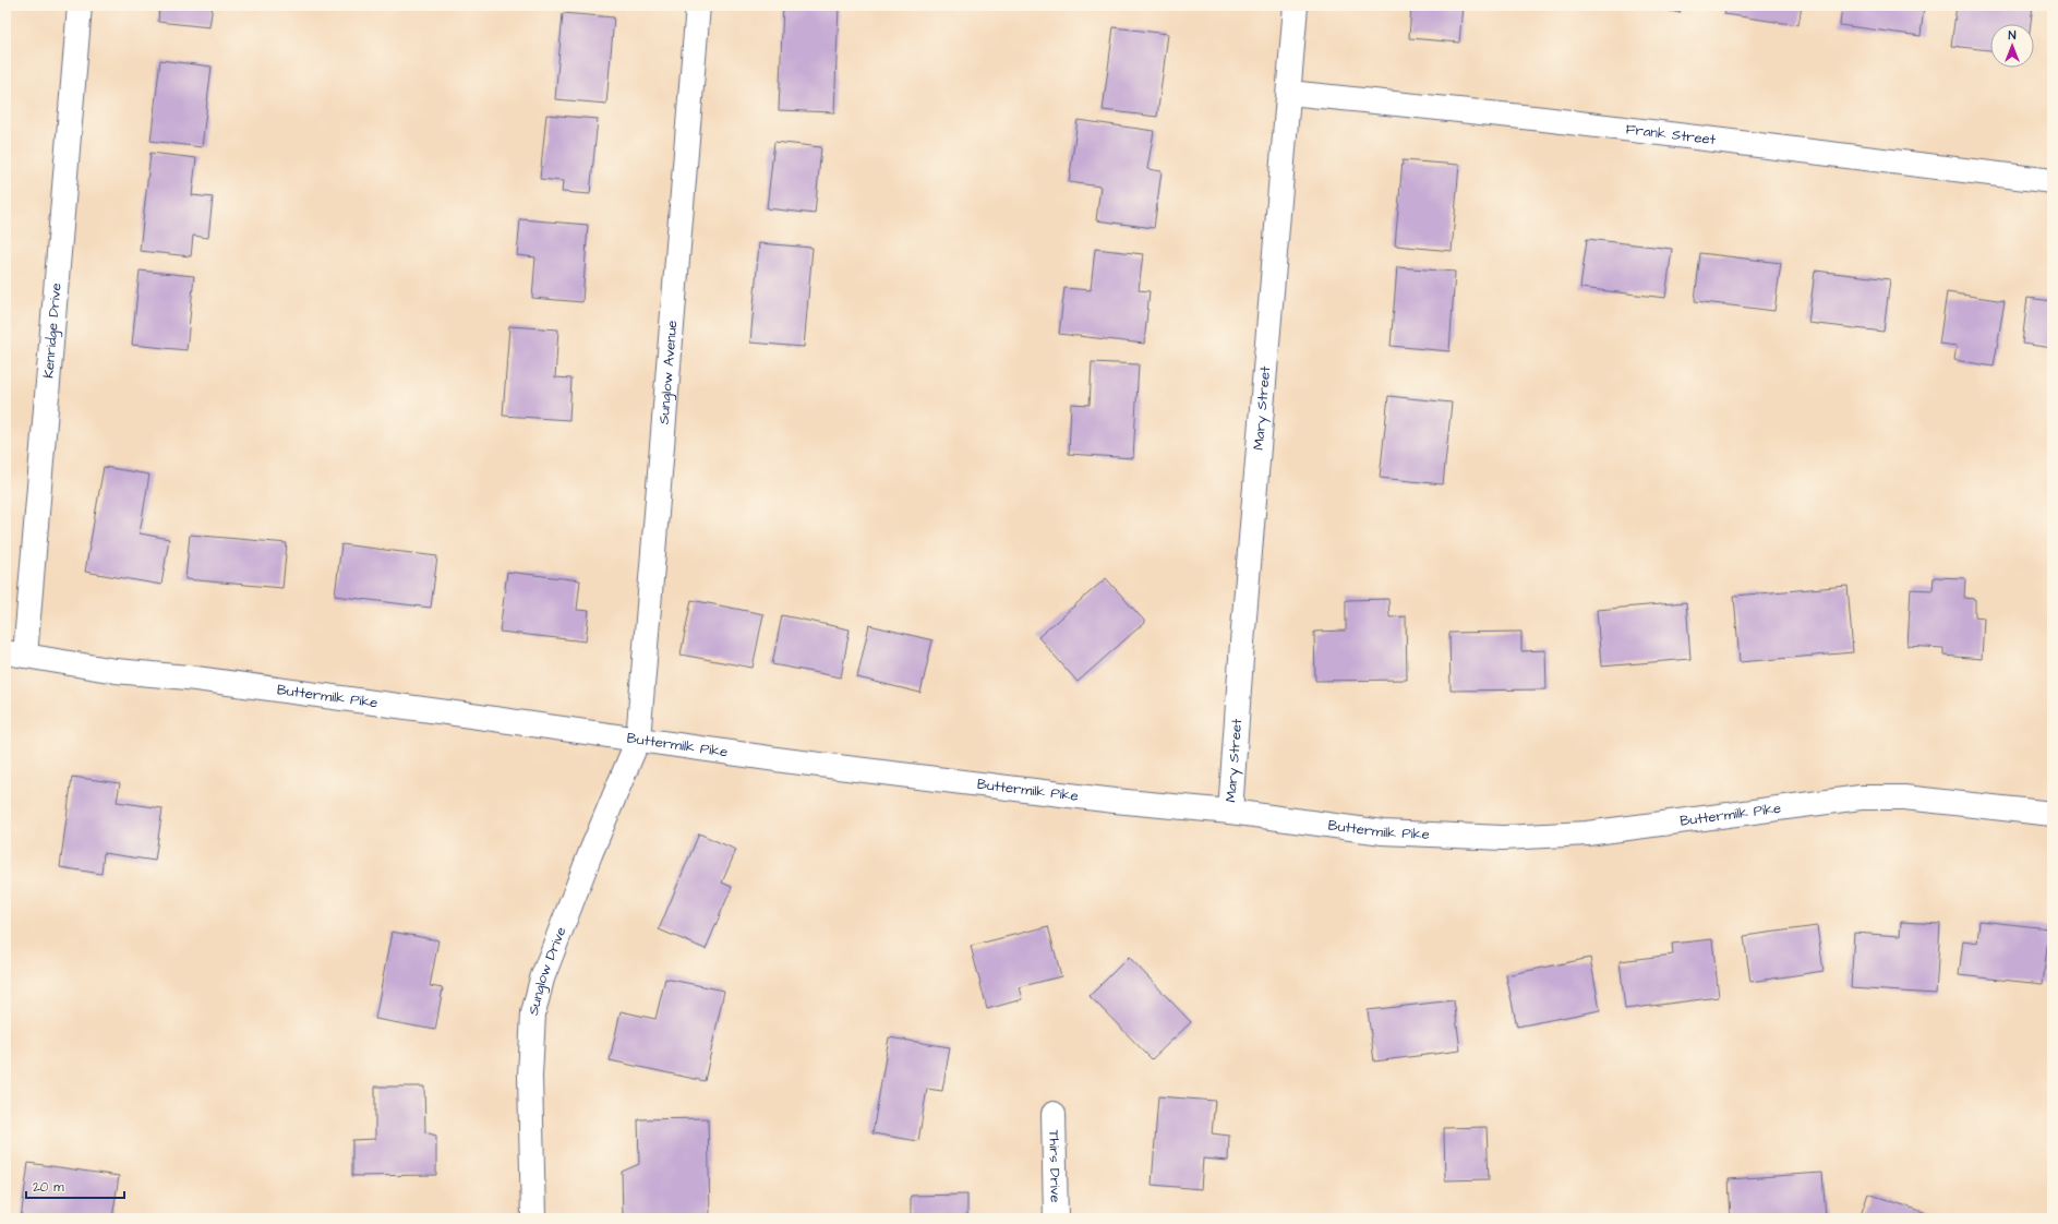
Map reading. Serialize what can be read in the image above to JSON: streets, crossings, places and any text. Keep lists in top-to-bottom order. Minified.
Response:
{"streets":{"street":["Frank Street","Kenridge Drive","Sunglow Avenue","Mary Street","Buttermilk Pike","Sunglow Drive","Thirs Drive"]},"crossings":[["Frank Street","Mary Street"],["Kenridge Drive","Buttermilk Pike"],["Sunglow Avenue","Buttermilk Pike"],["Sunglow Avenue","Sunglow Drive"],["Mary Street","Buttermilk Pike"],["Buttermilk Pike","Sunglow Drive"]],"scale_bar":"20 m","north":"top"}
